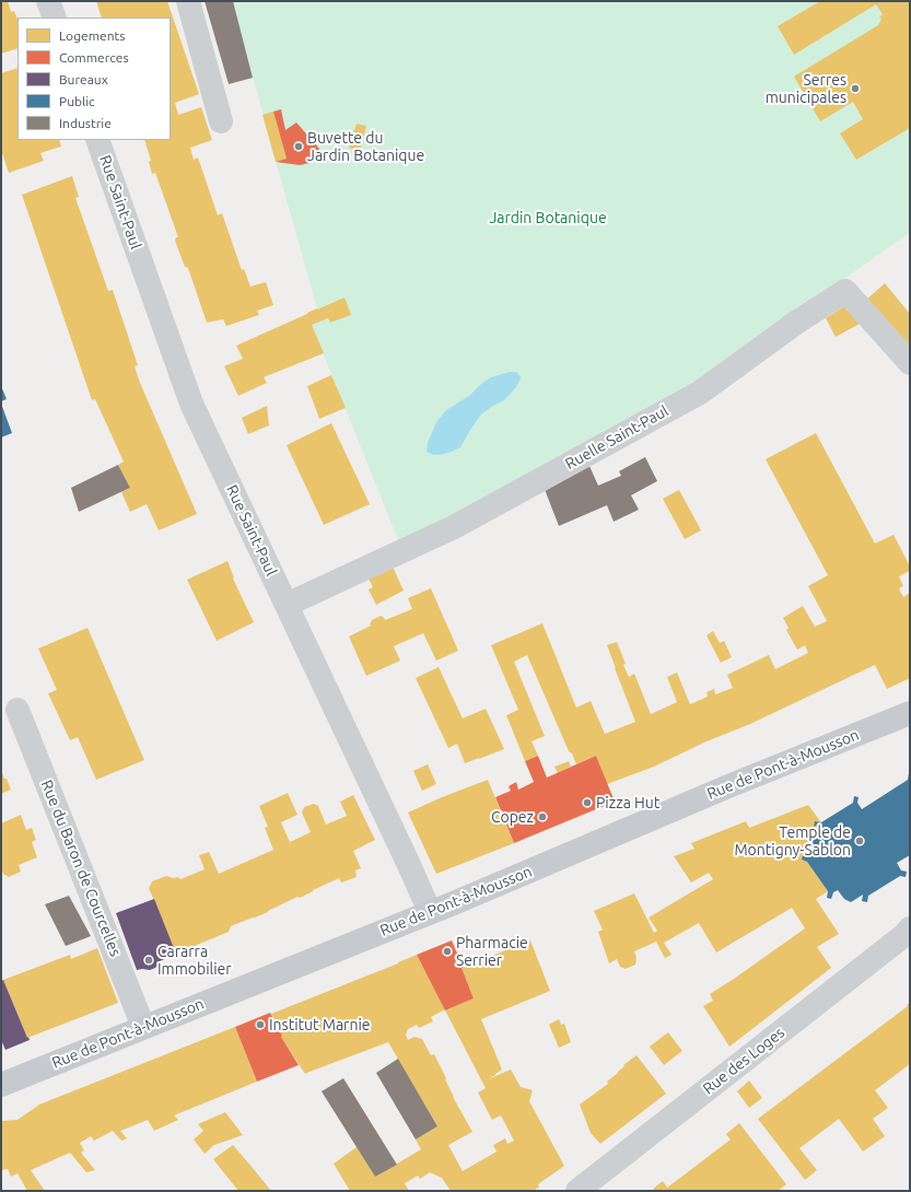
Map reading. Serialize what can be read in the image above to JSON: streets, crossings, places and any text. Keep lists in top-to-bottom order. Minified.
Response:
{"streets":{"main road":["Rue de Pont-à-Mousson"],"street":["Rue Saint-Paul","Ruelle Saint-Paul","Rue du Baron de Courcelles","Rue des Loges"]},"crossings":[["Rue Saint-Paul","Ruelle Saint-Paul"],["Rue Saint-Paul","Rue de Pont-à-Mousson"],["Rue de Pont-à-Mousson","Rue du Baron de Courcelles"]],"parks":["Jardin Botanique"],"places":["Serres municipales","Buvette du Jardin Botanique","Pizza Hut","Copez","Temple de Montigny-Sablon","Pharmacie Serrier","Cararra Immobilier","Institut Marnie"],"legend":["Logements","Commerces","Bureaux","Public","Industrie"]}
